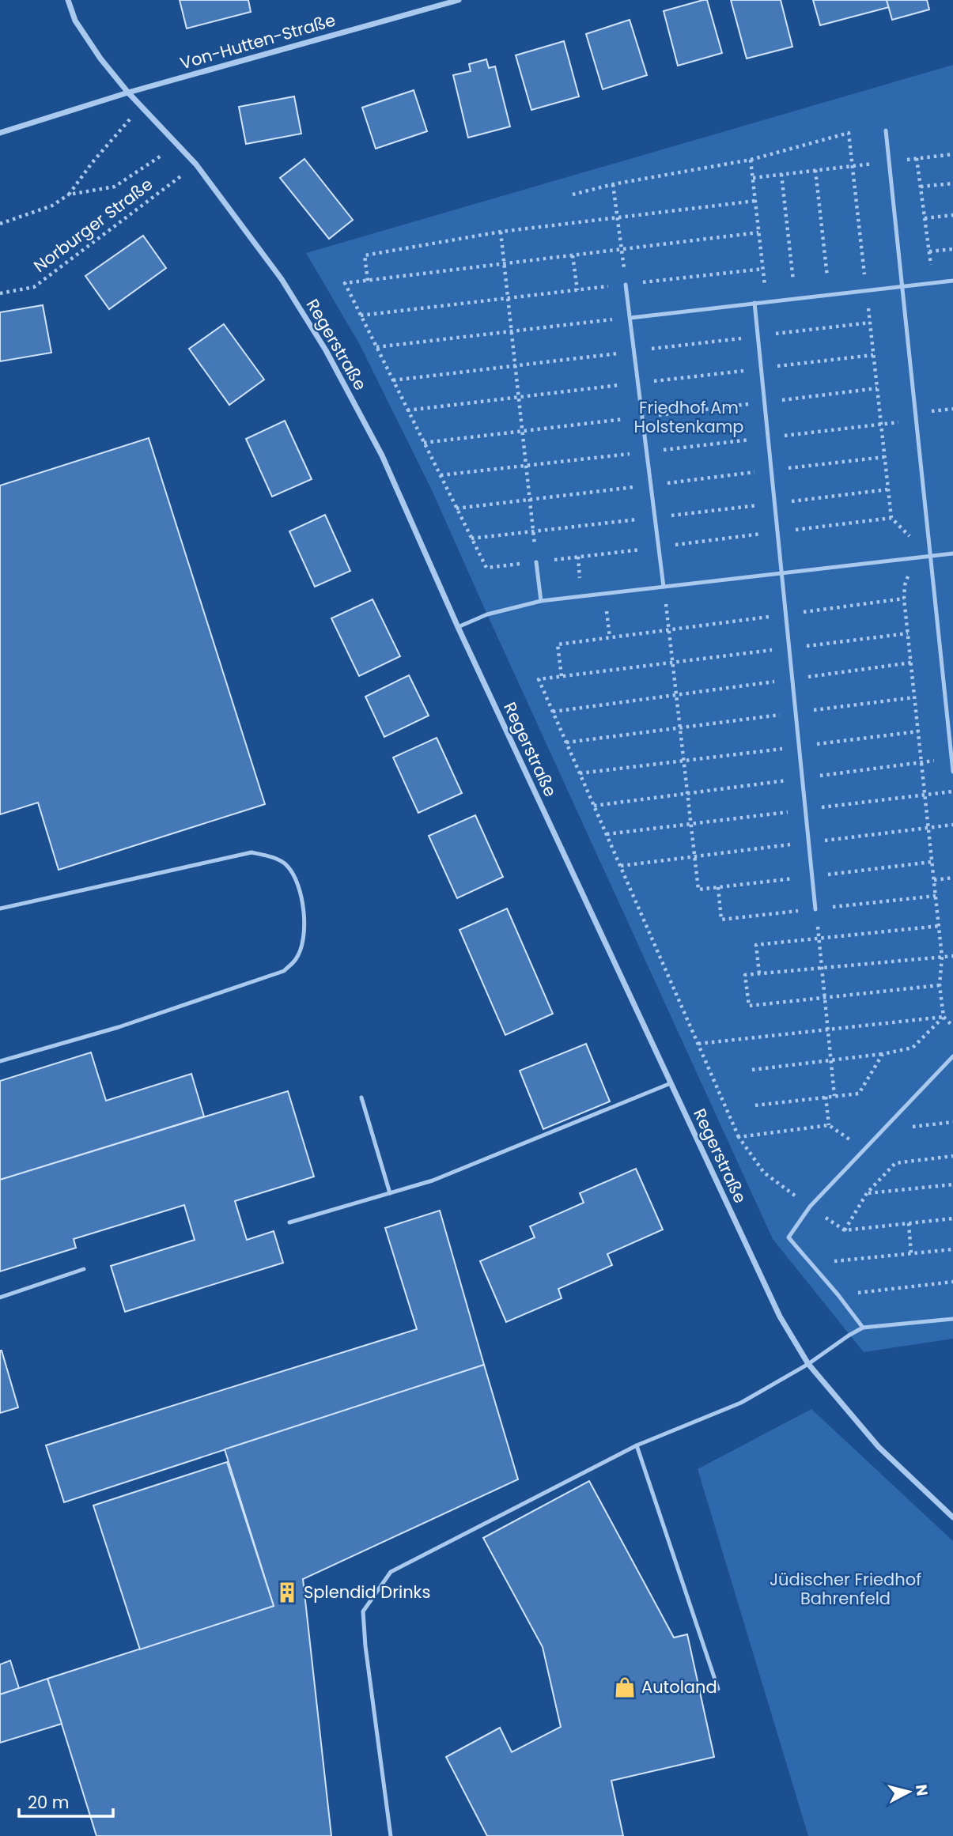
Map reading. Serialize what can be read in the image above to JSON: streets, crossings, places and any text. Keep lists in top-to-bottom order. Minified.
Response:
{"streets":{"street":["Von-Hutten-Straße","Regerstraße"],"path":["Norburger Straße"]},"crossings":[["Von-Hutten-Straße","Regerstraße"],["Norburger Straße","Regerstraße"]],"parks":["Friedhof Am Holstenkamp","Jüdischer Friedhof Bahrenfeld"],"places":{"building":["Splendid Drinks"],"shop":["Autoland"]},"scale_bar":"20 m","north":"right"}
